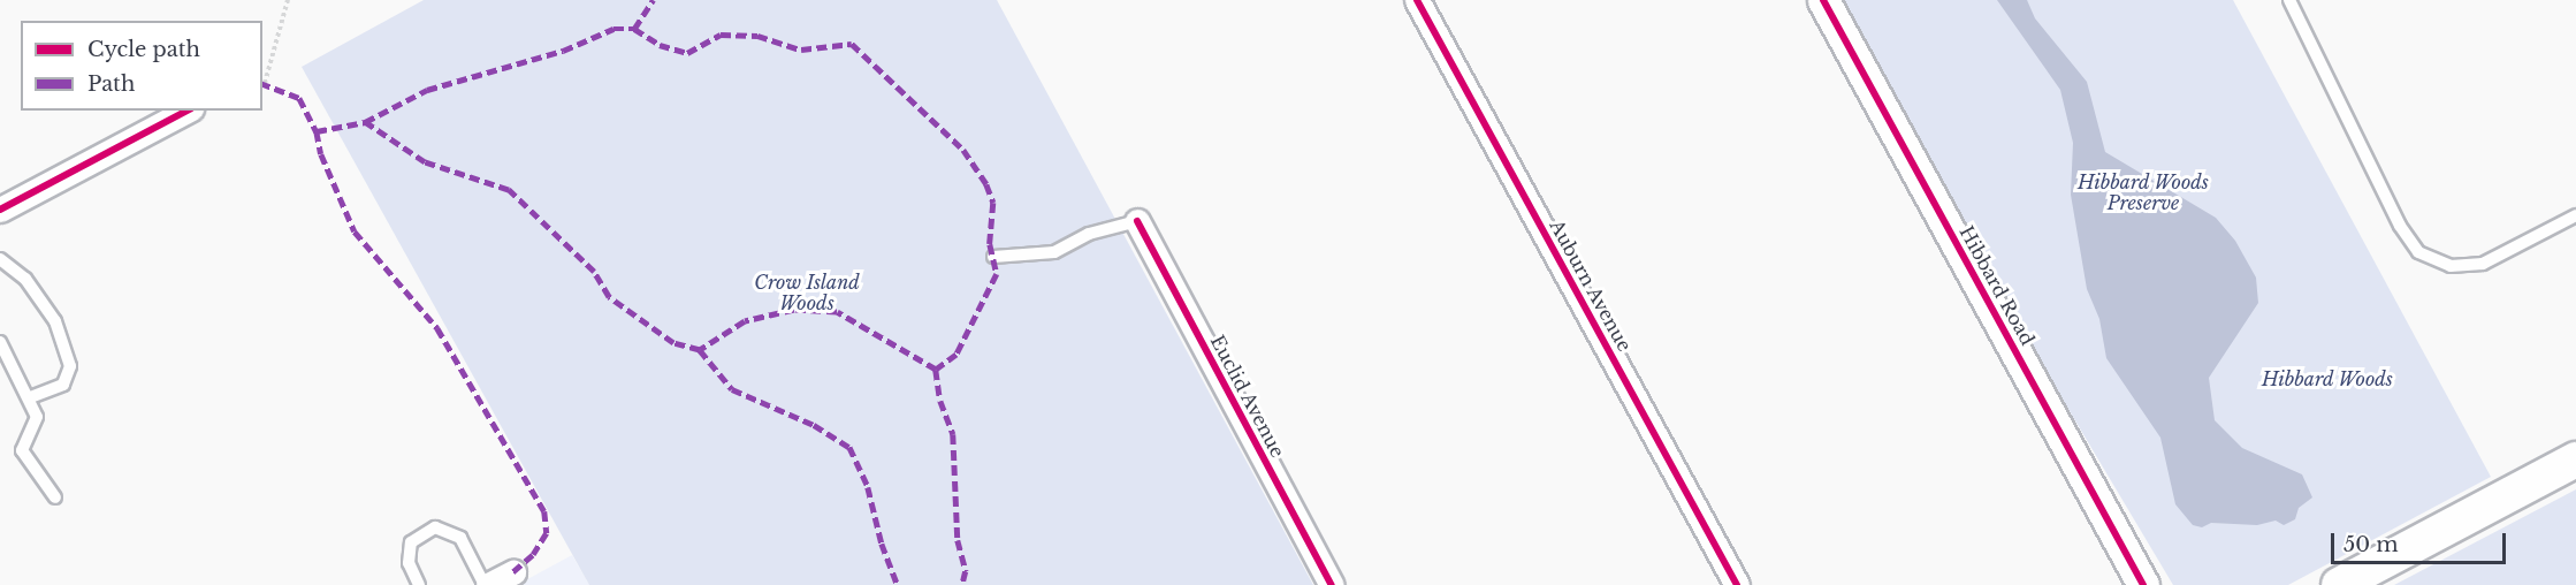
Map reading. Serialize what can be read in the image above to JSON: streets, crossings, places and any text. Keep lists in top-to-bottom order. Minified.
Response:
{"streets":{"street":["Auburn Avenue","Hibbard Road","Euclid Avenue"]},"parks":["Hibbard Woods Preserve","Crow Island Woods","Hibbard Woods"],"legend":["Cycle path","Path"],"scale_bar":"50 m"}
